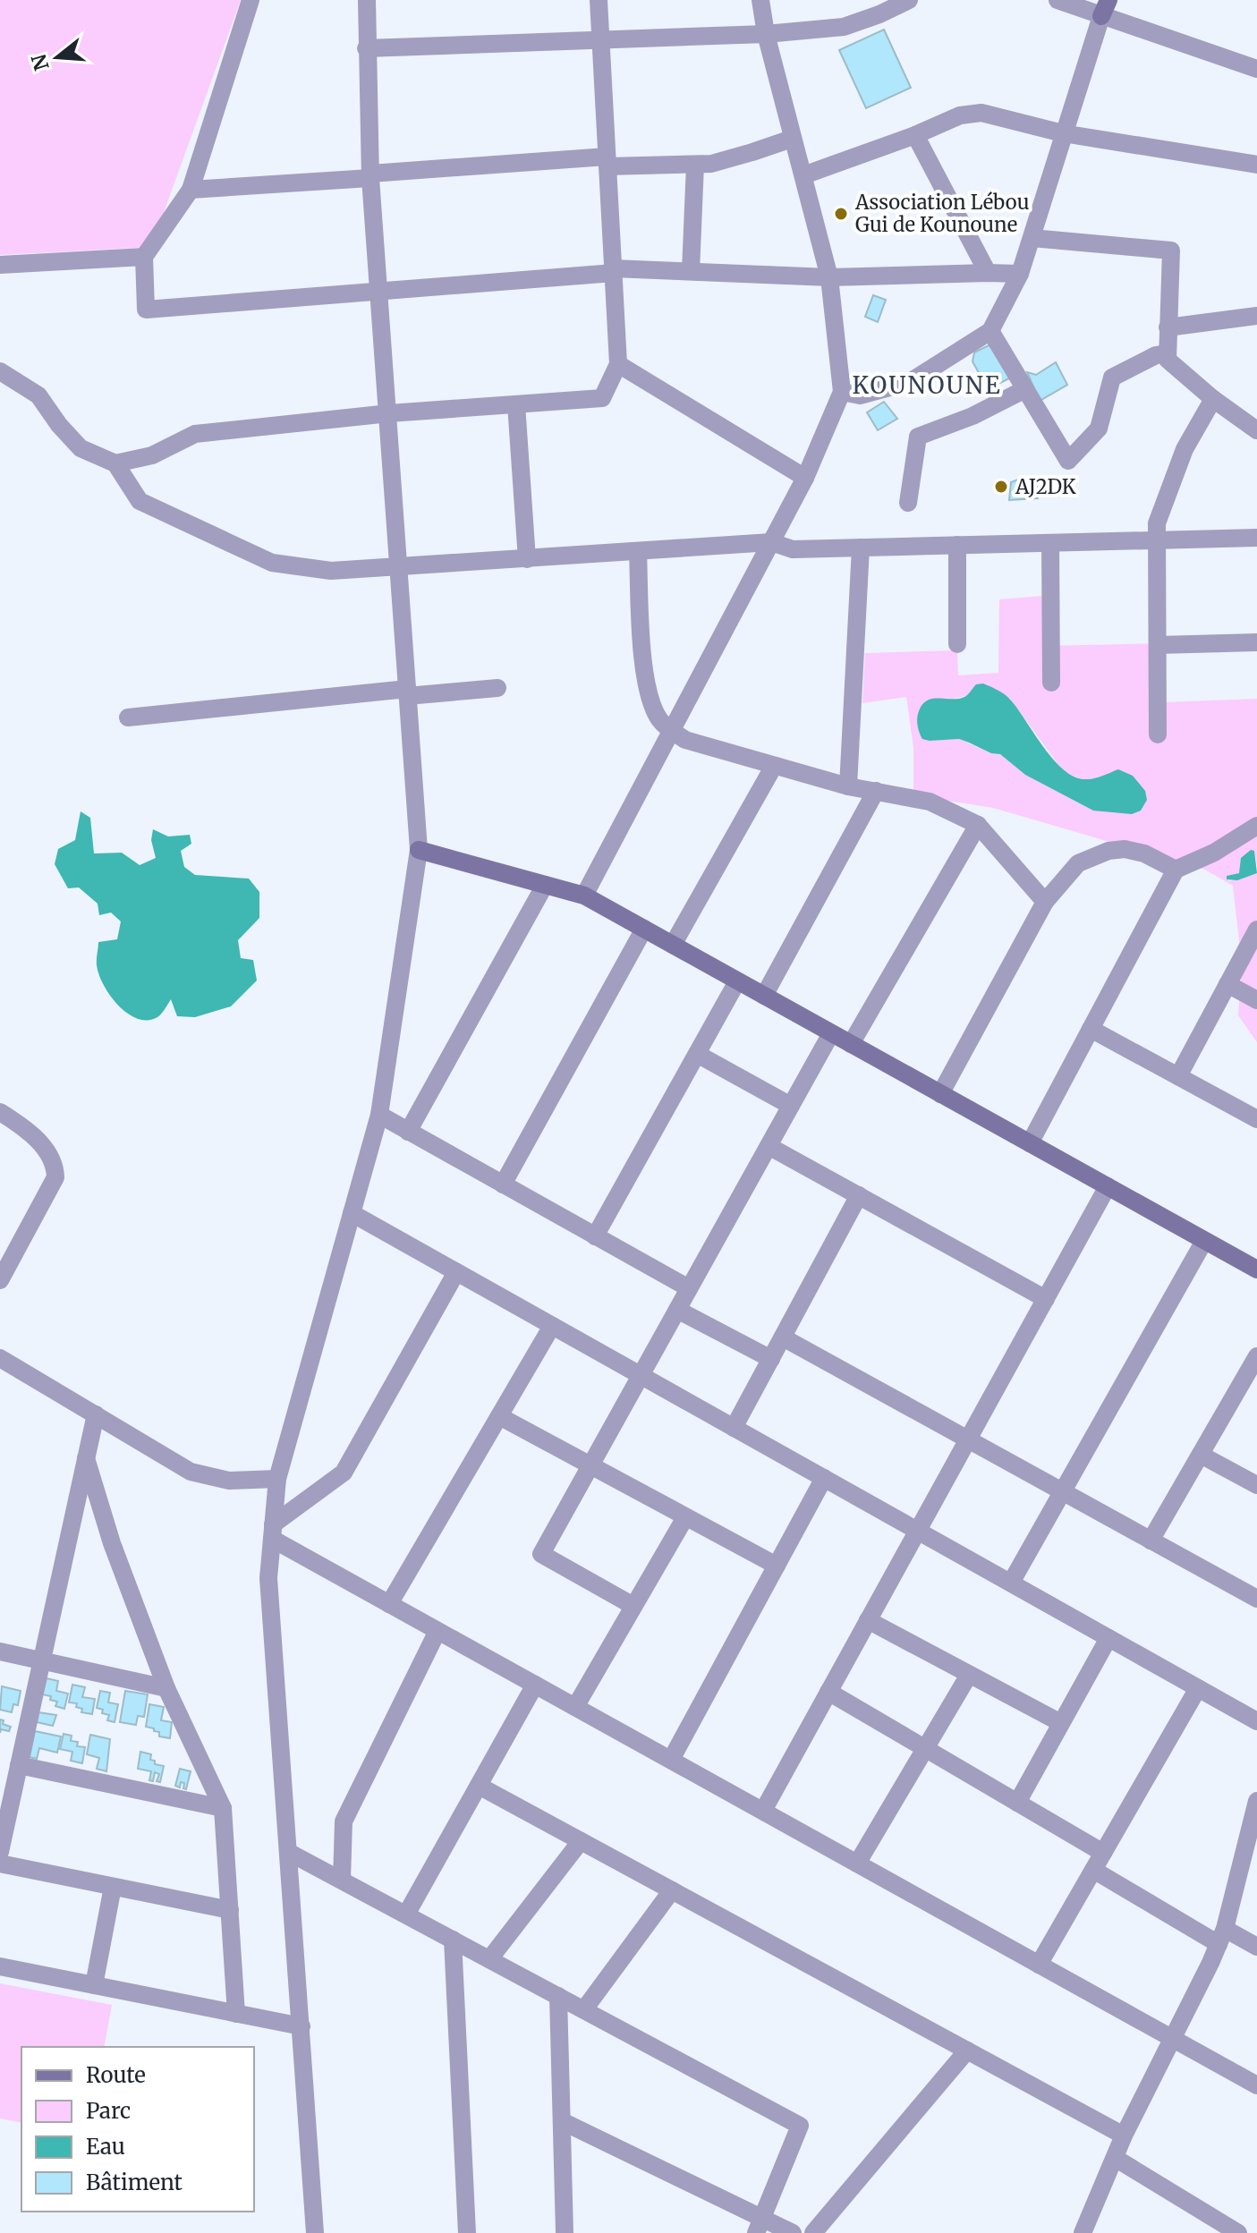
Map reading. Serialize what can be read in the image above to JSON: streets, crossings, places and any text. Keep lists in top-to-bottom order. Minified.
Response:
{"districts":["KOUNOUNE"],"places":["Association Lébou Gui de Kounoune","AJ2DK"],"legend":["Route","Parc","Eau","Bâtiment"],"north":"left"}
